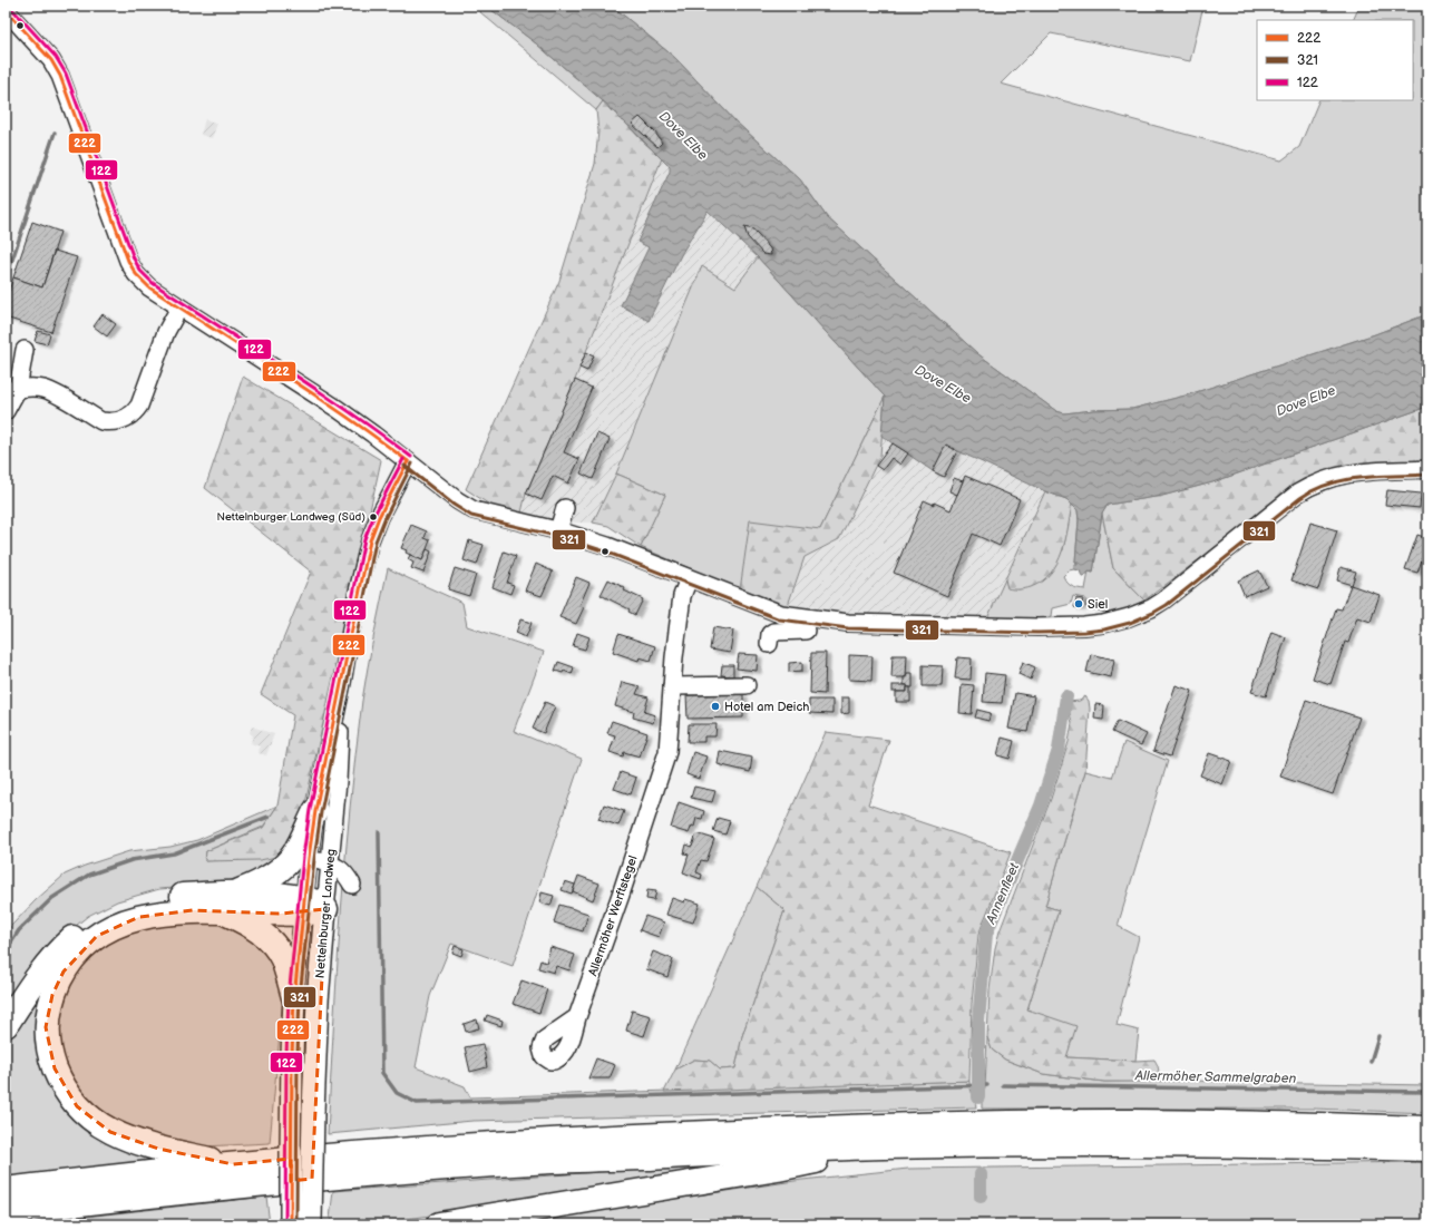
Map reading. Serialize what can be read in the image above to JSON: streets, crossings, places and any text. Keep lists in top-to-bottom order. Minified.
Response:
{"streets":{"main road":["Nettelnburger Landweg"],"street":["Allermöher Werftstegel"]},"water":["Dove Elbe","Annenfleet","Allermöher Sammelgraben"],"places":["Nettelnburger Landweg (Süd)","Siel","Hotel am Deich"],"lines":["transit line 122","transit line 222","transit line 321"],"legend":["222","321","122"]}
